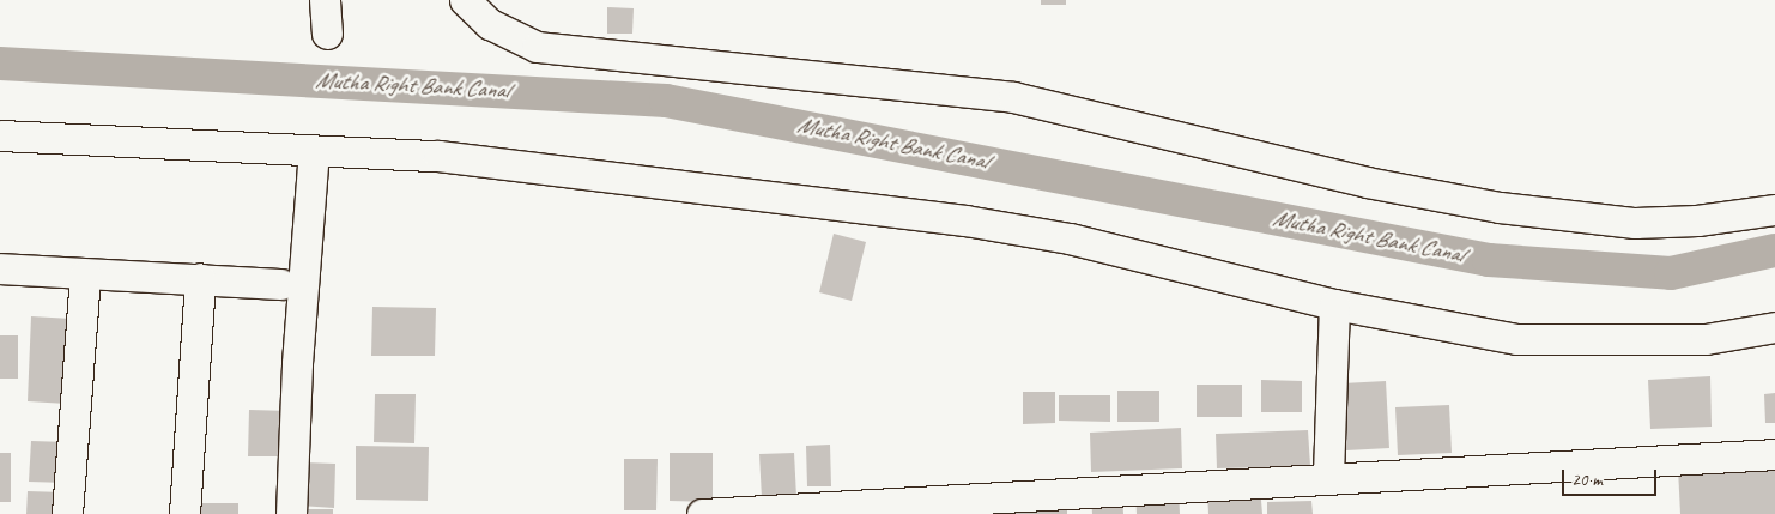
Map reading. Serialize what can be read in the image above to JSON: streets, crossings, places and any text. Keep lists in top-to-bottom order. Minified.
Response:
{"water":["Mutha Right Bank Canal"],"scale_bar":"20 m"}
